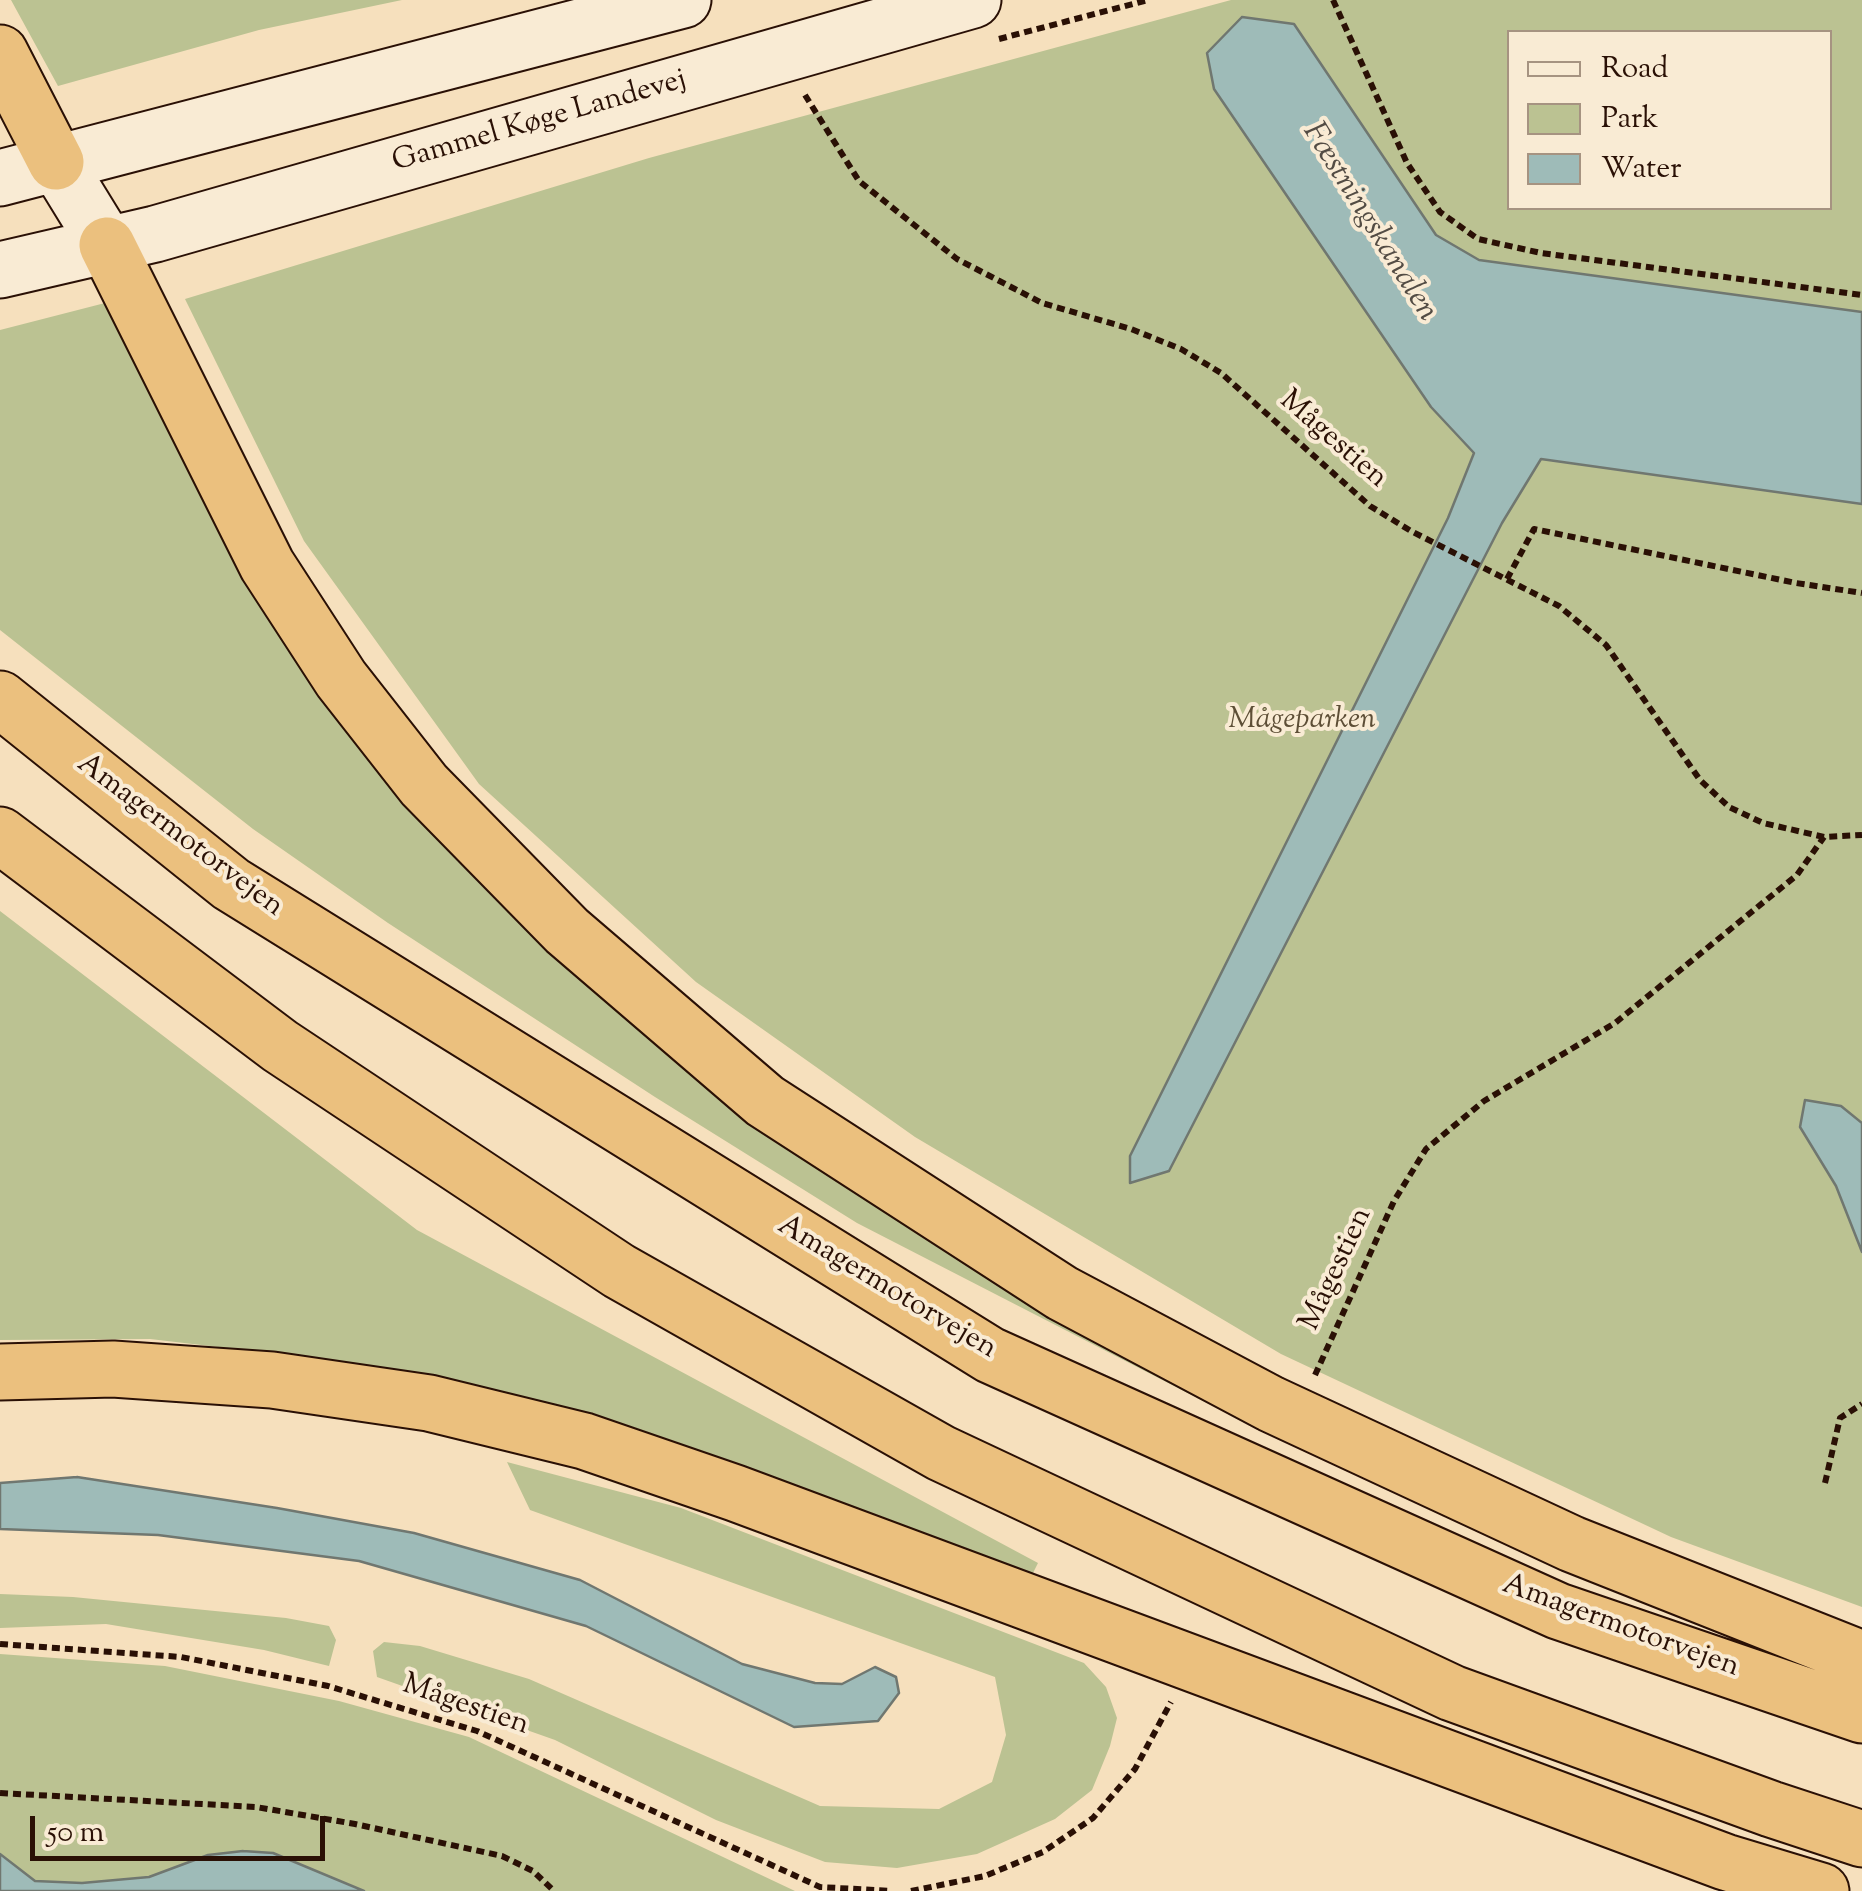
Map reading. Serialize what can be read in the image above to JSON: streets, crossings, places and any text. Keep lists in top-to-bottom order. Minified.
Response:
{"streets":{"highway":["Amagermotorvejen"],"main road":["Gammel Køge Landevej"],"path":["Mågestien"]},"water":["Fæstningskanalen"],"parks":["Mågeparken"],"legend":["Road","Park","Water"],"scale_bar":"50 m"}
